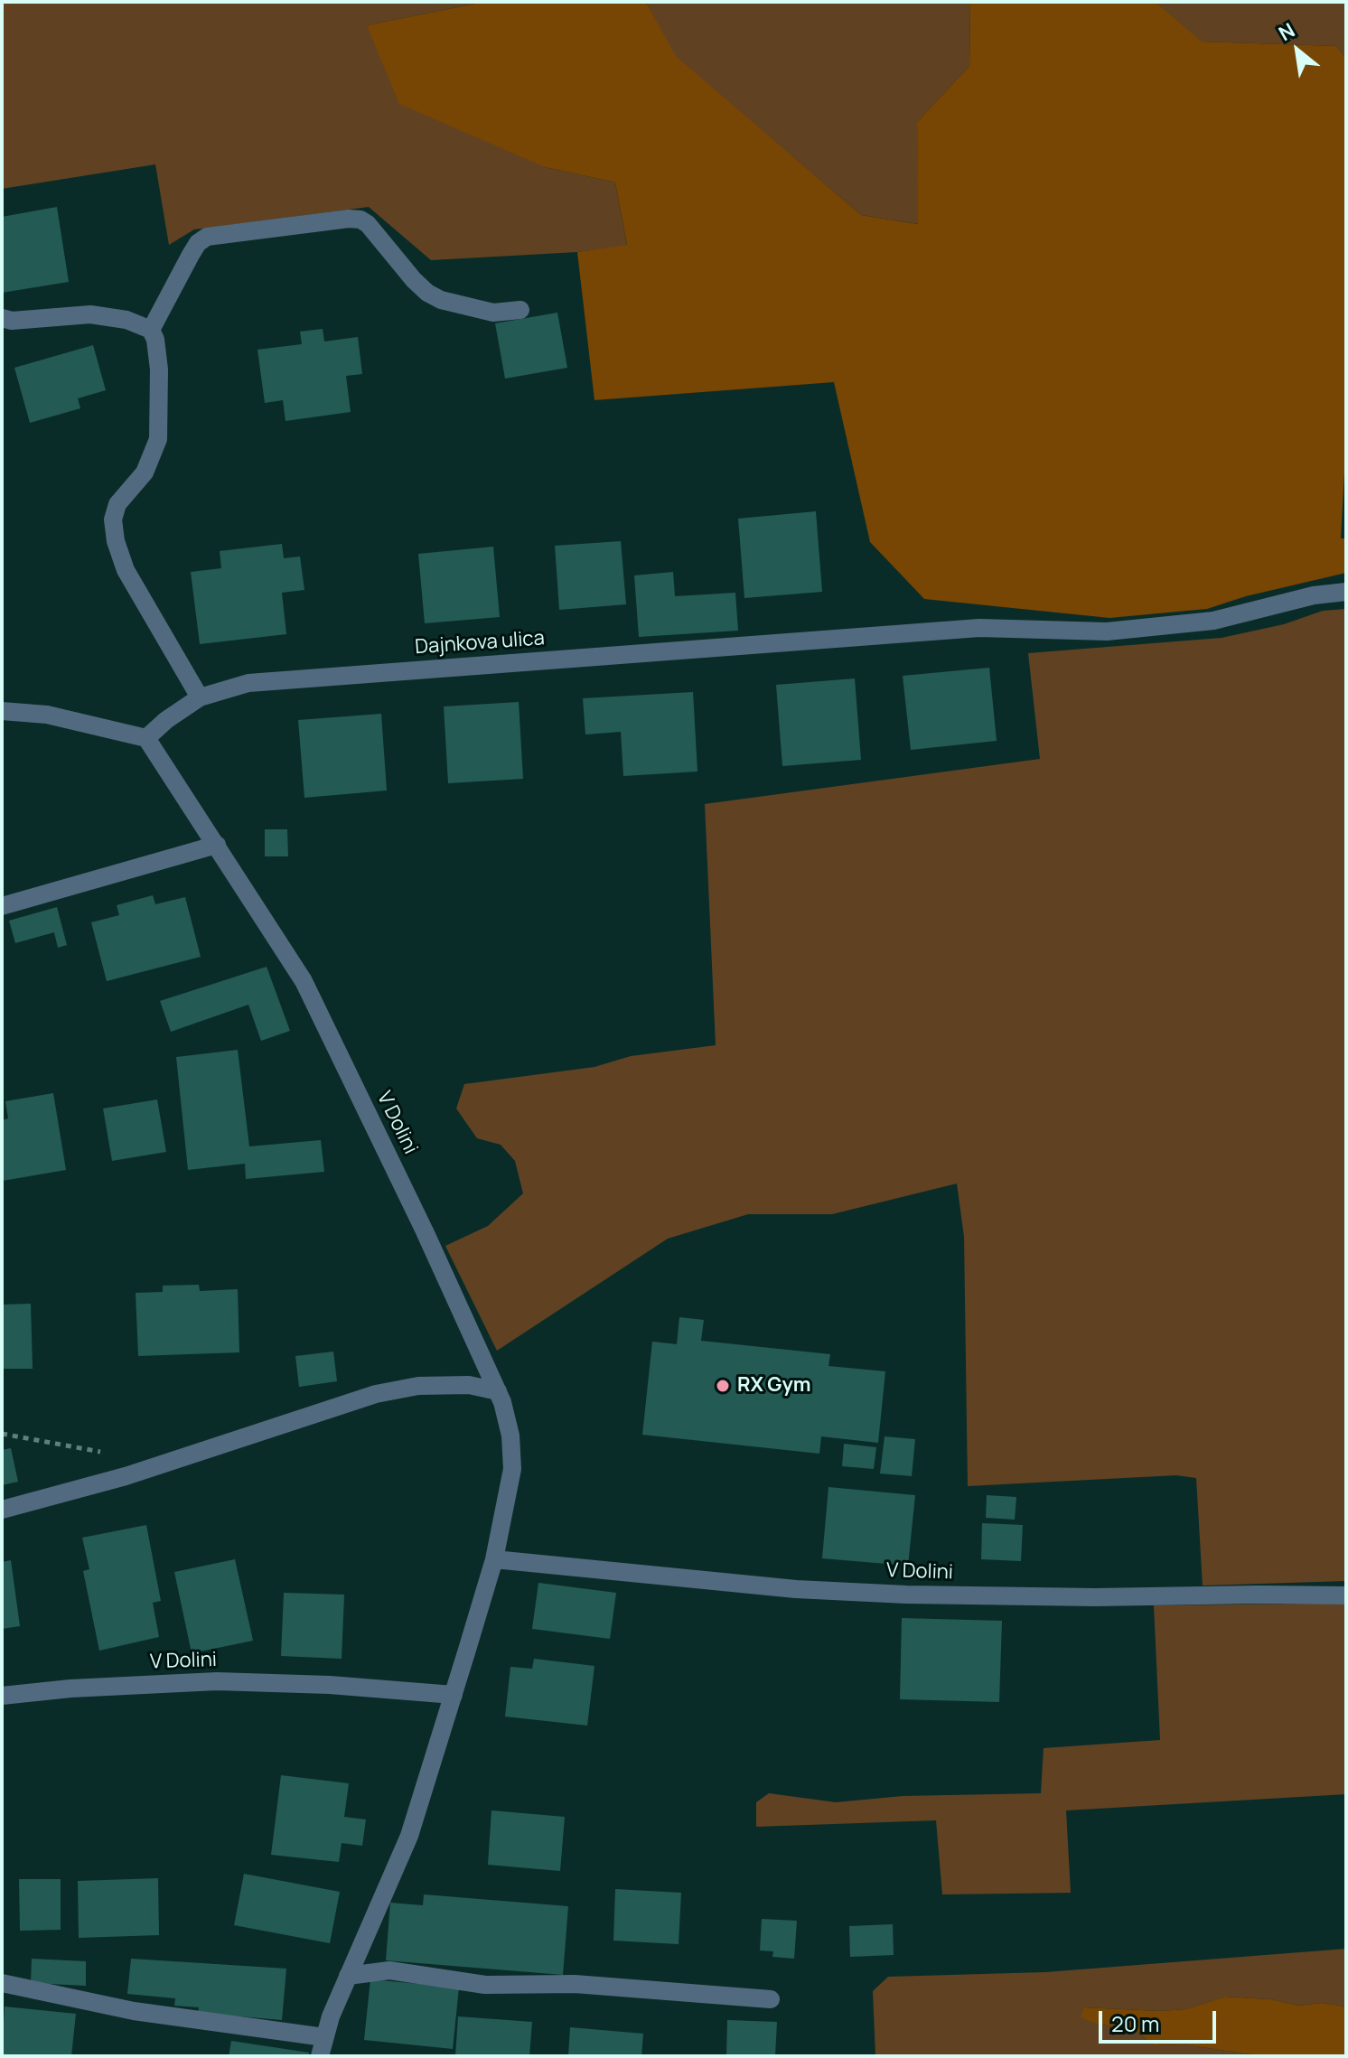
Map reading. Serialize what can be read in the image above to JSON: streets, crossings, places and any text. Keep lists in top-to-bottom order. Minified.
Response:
{"streets":{"street":["Dajnkova ulica","V Dolini"]},"crossings":[["Dajnkova ulica","V Dolini"]],"places":["RX Gym"],"scale_bar":"20 m","north":"top left"}
